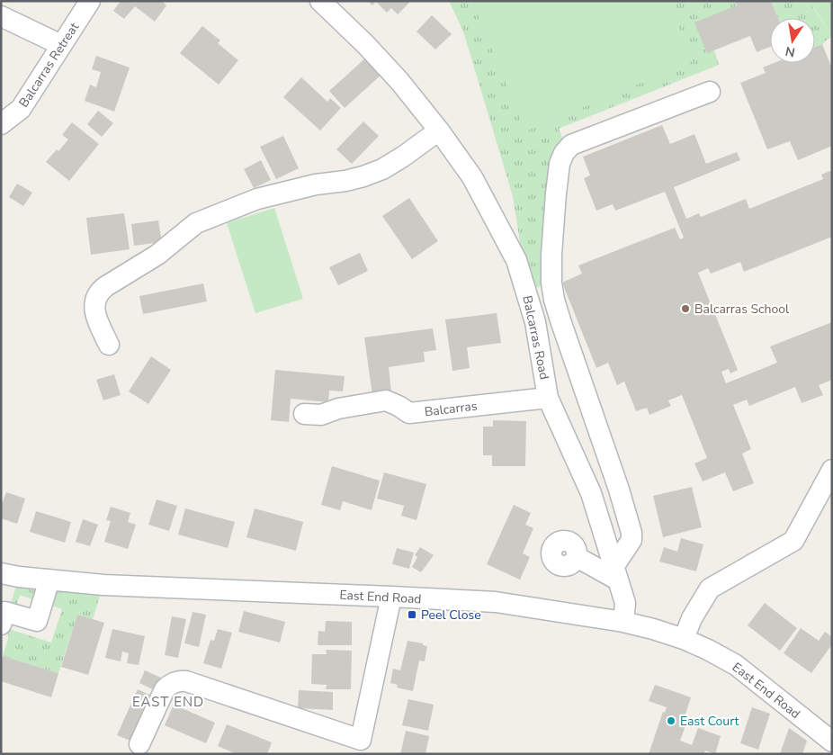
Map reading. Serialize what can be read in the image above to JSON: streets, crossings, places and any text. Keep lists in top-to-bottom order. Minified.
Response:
{"streets":{"street":["Balcarras Retreat","Balcarras Road","Balcarras","East End Road"]},"crossings":[["Balcarras Road","Balcarras"],["Balcarras Road","East End Road"]],"districts":["EAST END"],"places":{"other":["Balcarras School","East Court"],"transit":["Peel Close"]},"north":"bottom"}
